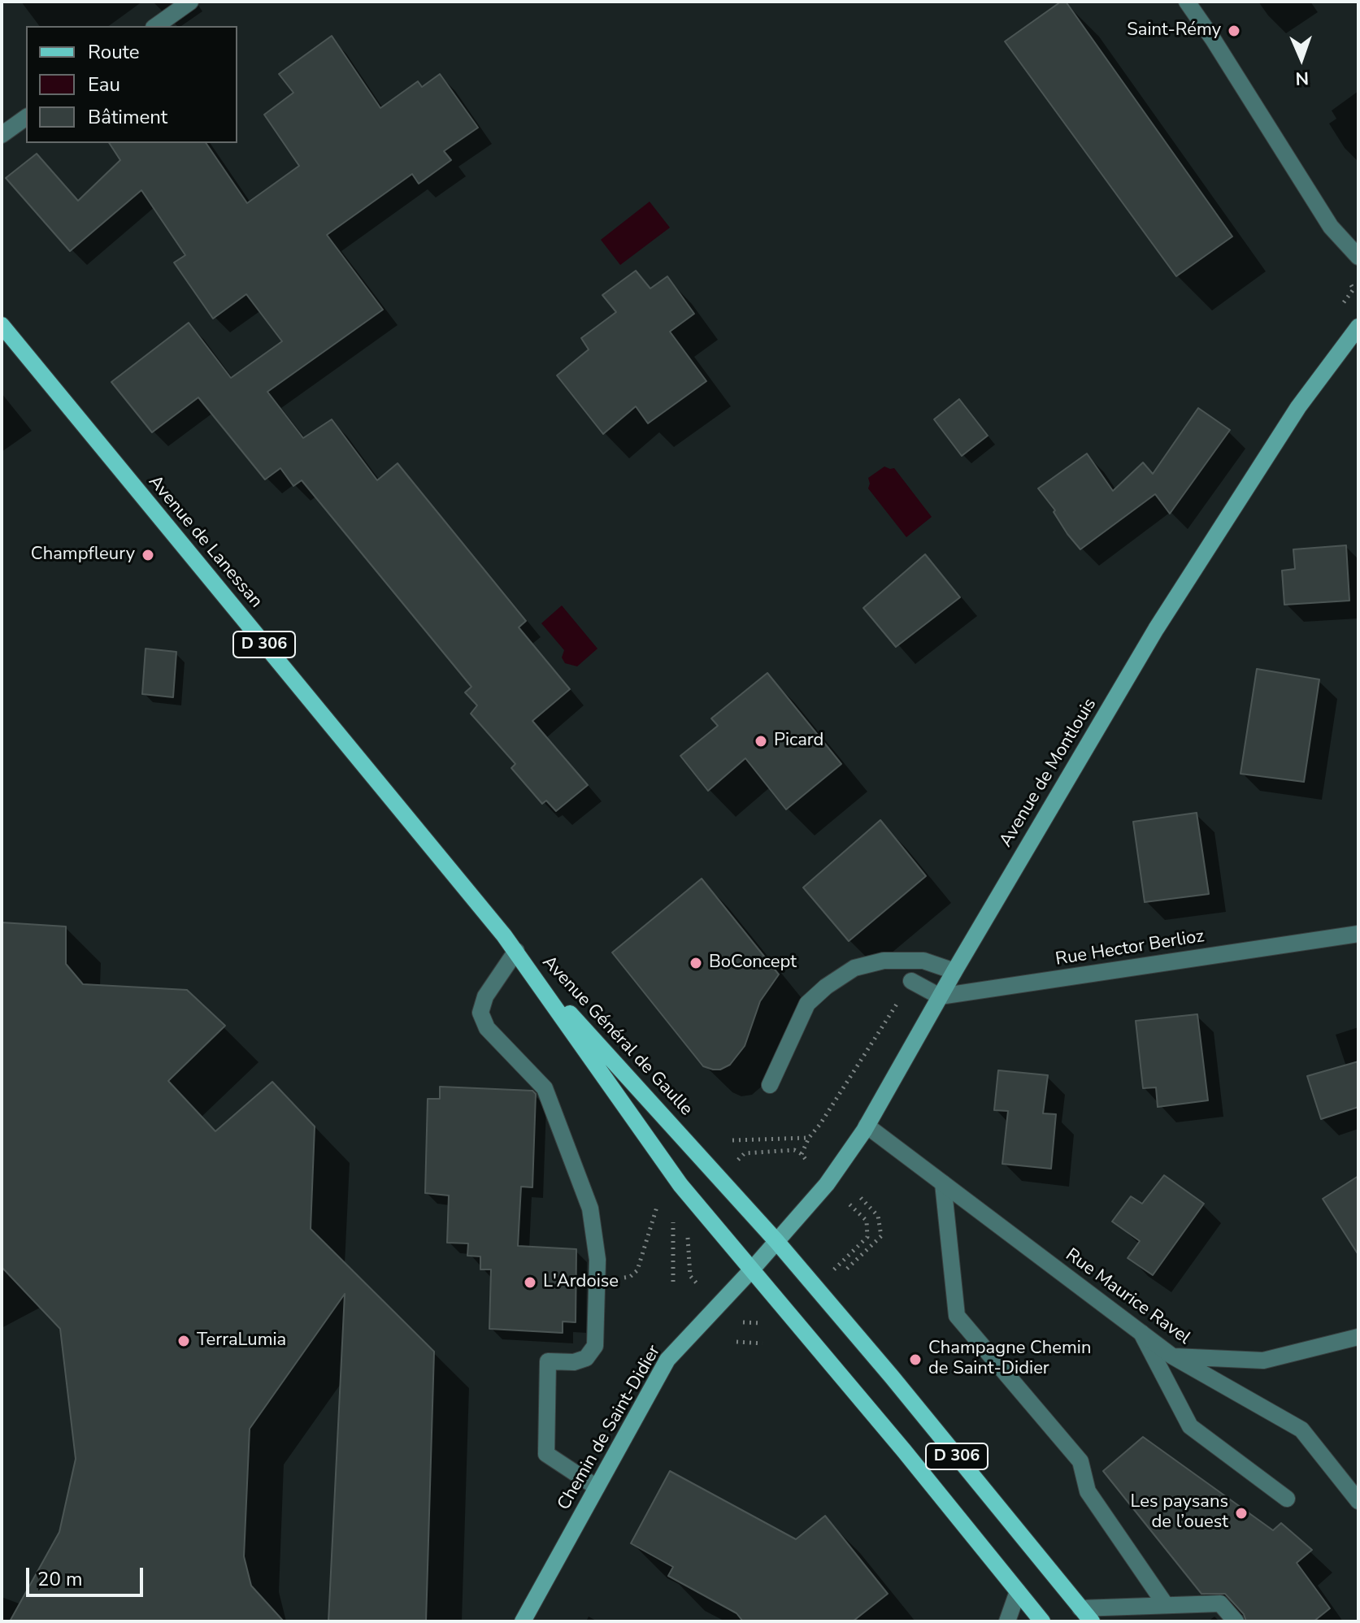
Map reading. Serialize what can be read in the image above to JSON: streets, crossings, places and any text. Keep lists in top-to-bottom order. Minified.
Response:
{"streets":{"main road":["Avenue de Lanessan","D 306","Avenue Général de Gaulle"],"street":["Avenue de Montlouis","Rue Hector Berlioz","Rue Maurice Ravel","Chemin de Saint-Didier"]},"crossings":[["Avenue de Lanessan","Avenue Général de Gaulle"],["Avenue de Montlouis","Rue Hector Berlioz"],["Avenue de Montlouis","Avenue Général de Gaulle"],["Avenue de Montlouis","Rue Maurice Ravel"],["Avenue de Montlouis","Chemin de Saint-Didier"],["Avenue Général de Gaulle","Chemin de Saint-Didier"]],"places":["Saint-Rémy","Champfleury","Picard","BoConcept","L'Ardoise","TerraLumia","Champagne Chemin de Saint-Didier","Les paysans de l’ouest"],"legend":["Route","Eau","Bâtiment"],"scale_bar":"20 m","north":"bottom"}
